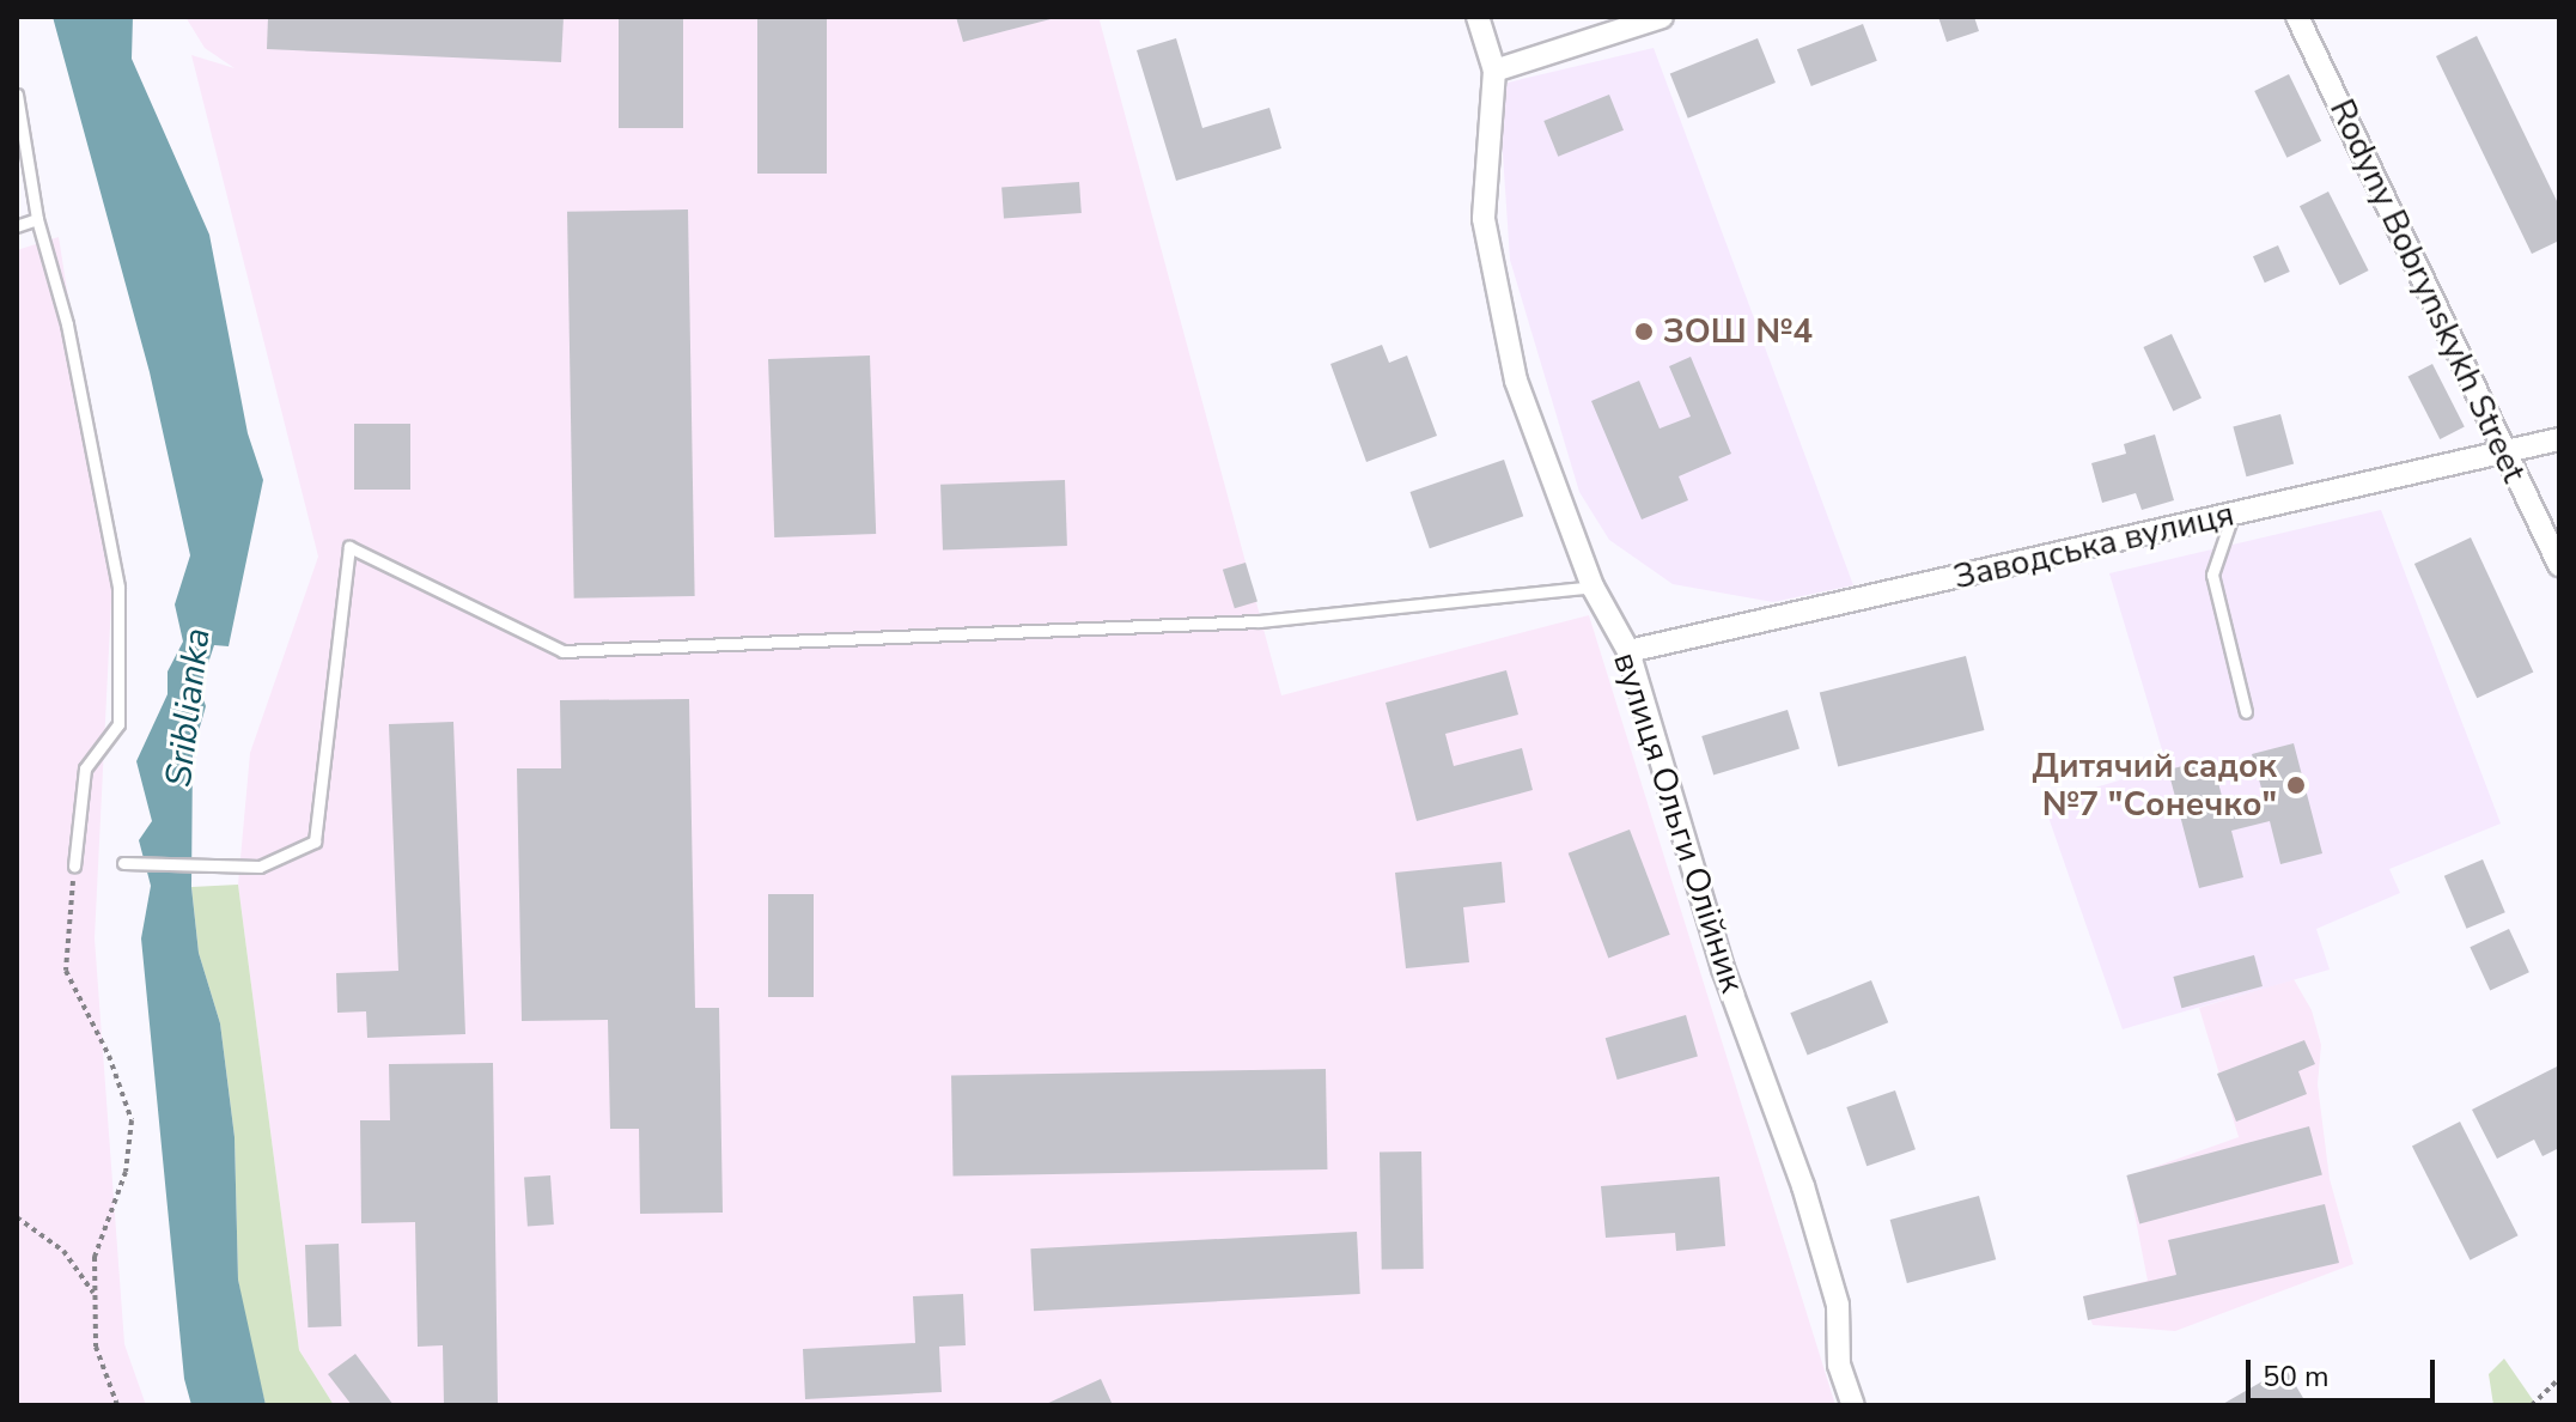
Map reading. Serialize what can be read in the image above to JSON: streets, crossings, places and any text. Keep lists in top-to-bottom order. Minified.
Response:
{"streets":{"street":["Rodyny Bobrynskykh Street","Заводська вулиця","вулиця Ольги Олійник"]},"crossings":[["Rodyny Bobrynskykh Street","Заводська вулиця"],["Заводська вулиця","вулиця Ольги Олійник"]],"water":["Sriblianka"],"places":["ЗОШ №4","Дитячий садок №7 \"Сонечко\""],"scale_bar":"50 m"}
